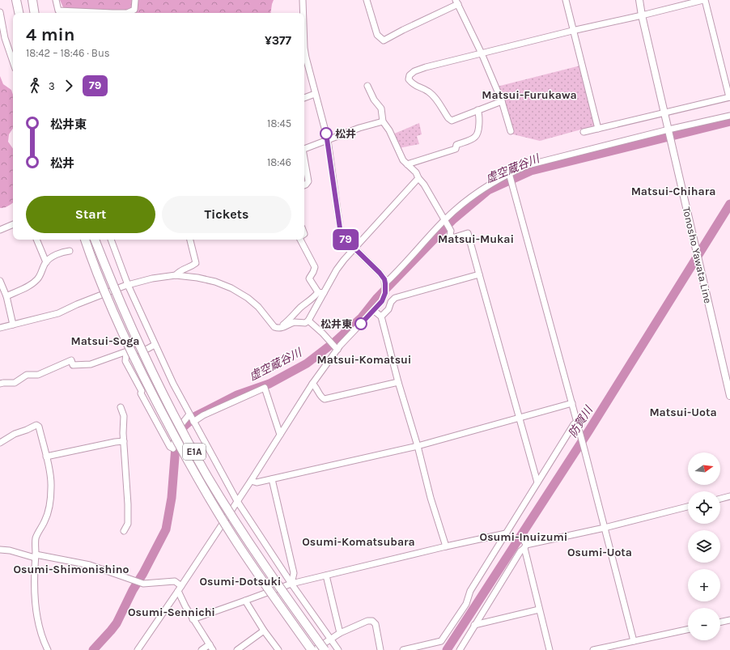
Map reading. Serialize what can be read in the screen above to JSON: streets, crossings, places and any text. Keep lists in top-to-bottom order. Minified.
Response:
{"streets":{"highway":["E1A"],"main road":["Tonosho Yawata Line"]},"districts":["Matsui-Furukawa","Matsui-Chihara","Matsui-Mukai","Matsui-Soga","Matsui-Komatsui","Matsui-Uota","Osumi-Inuizumi","Osumi-Komatsubara","Osumi-Uota","Osumi-Shimonishino","Osumi-Dotsuki","Osumi-Sennichi"],"water":["虚空蔵谷川","防賀川"],"places":["松井","松井東"],"lines":["bus line 79"],"north":"right","page":{"on_map":"79","heading":["4 min","18:42 – 18:46 · Bus","¥377"],"legs":["3","79"],"list":[{"name":"松井東","value":"18:45"},{"name":"松井","value":"18:46"}],"buttons":["Start","Tickets"],"map_buttons":["+","−"]}}
